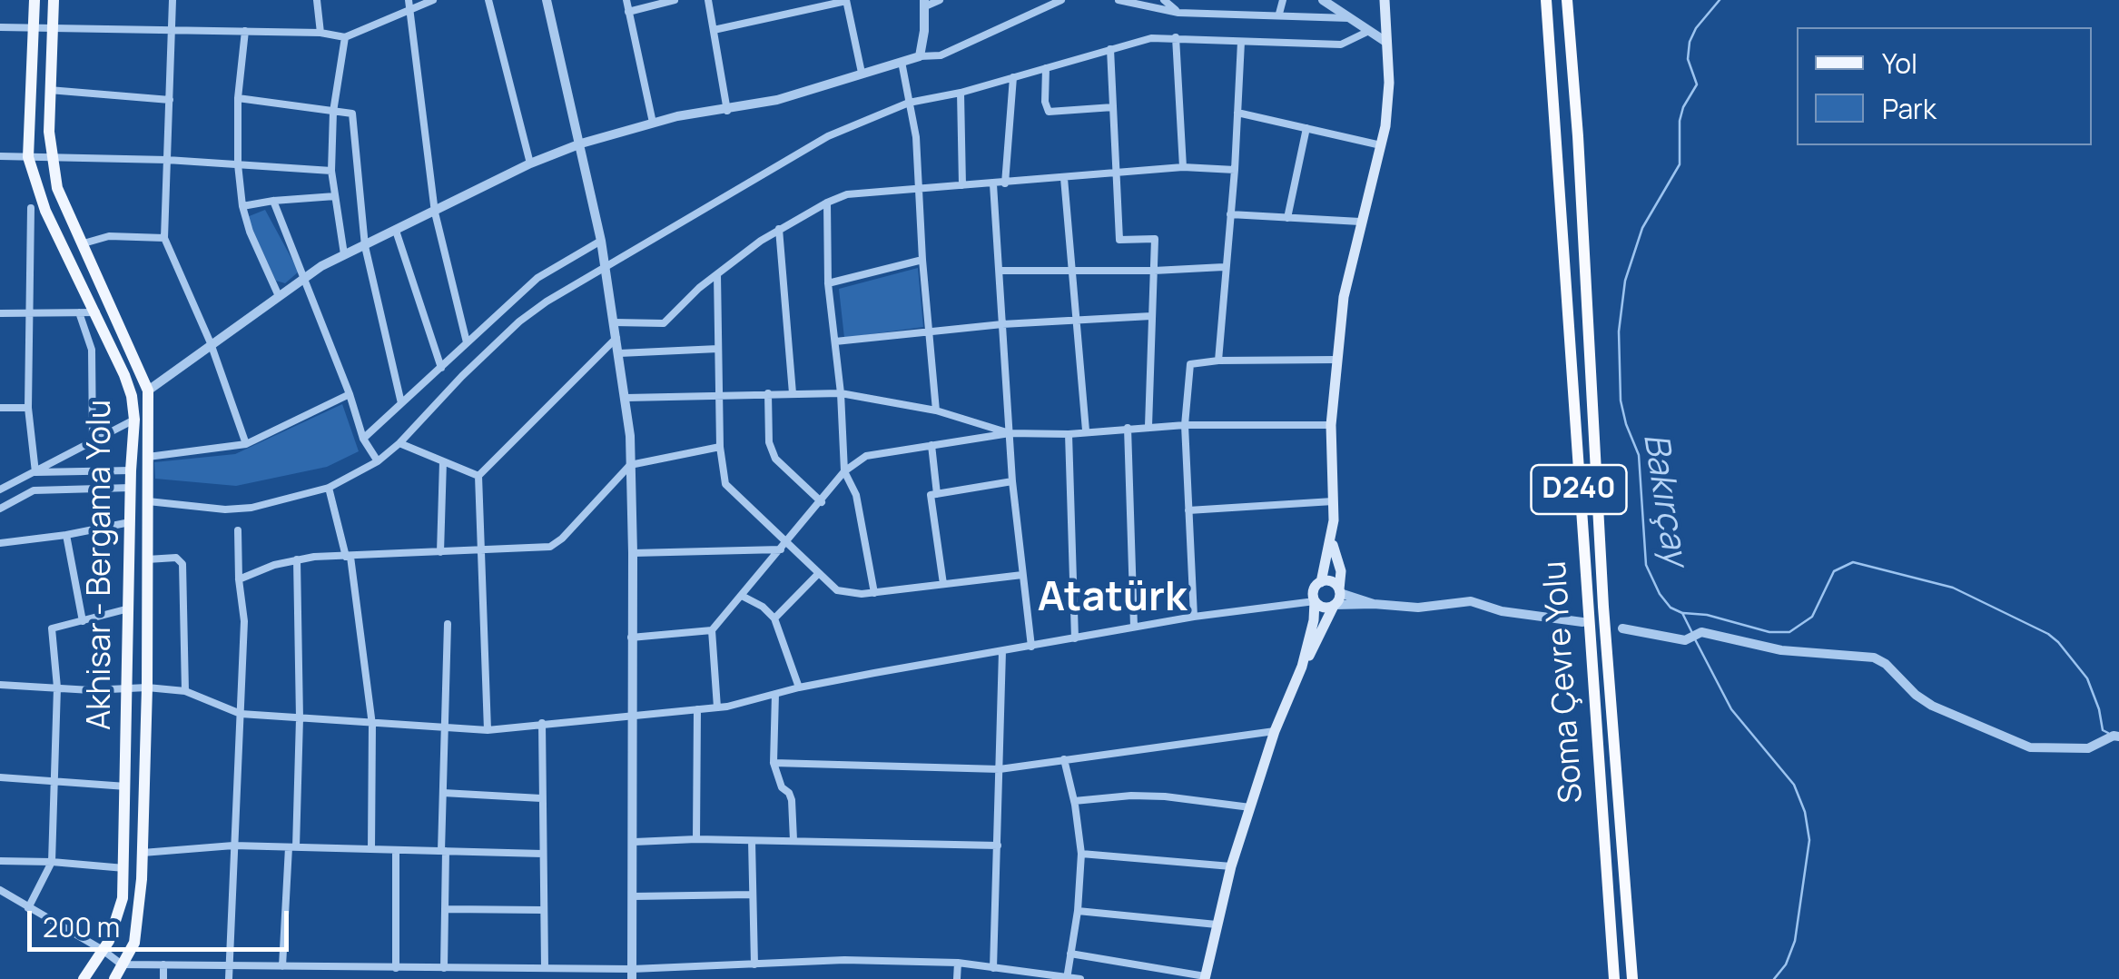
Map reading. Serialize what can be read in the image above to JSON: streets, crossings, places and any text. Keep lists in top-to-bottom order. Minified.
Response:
{"streets":{"highway":["D240","Soma Çevre Yolu"],"main road":["Akhisar - Bergama Yolu"]},"districts":["Atatürk"],"water":["Bakırçay"],"legend":["Yol","Park"],"scale_bar":"200 m"}
